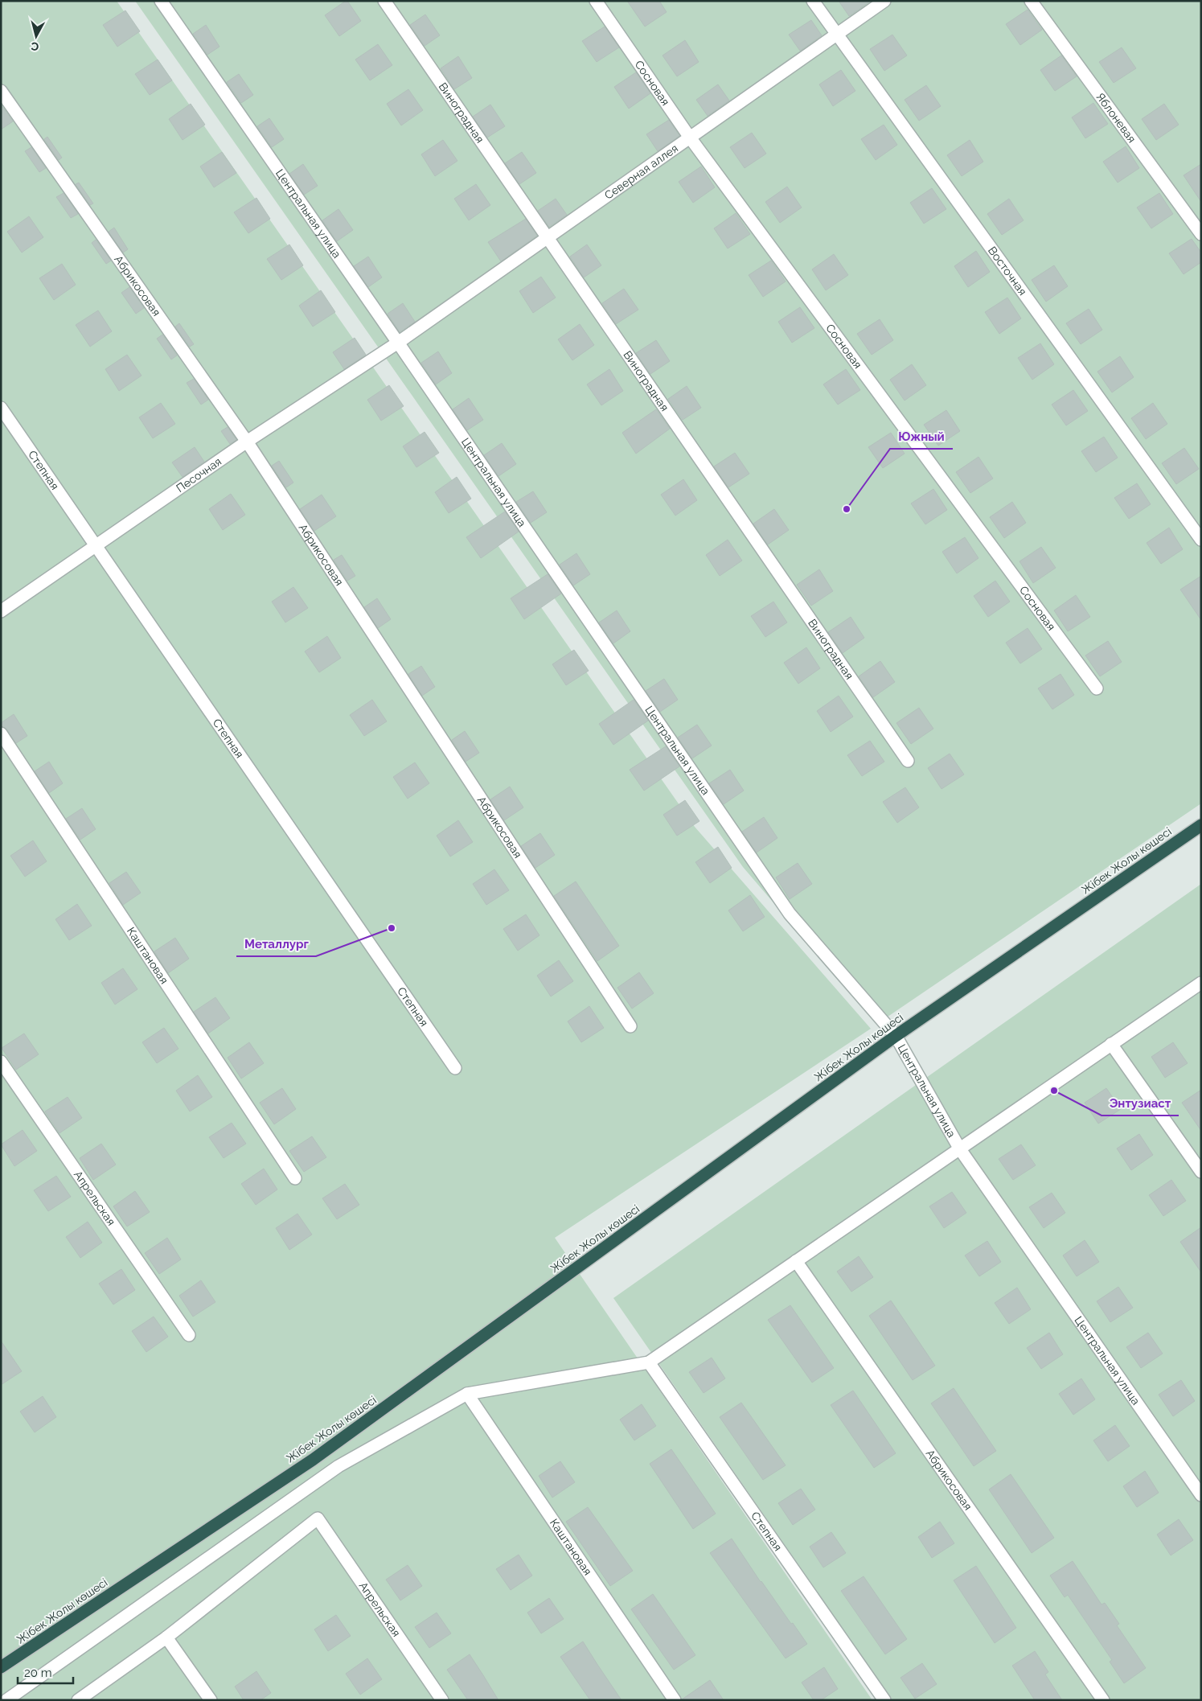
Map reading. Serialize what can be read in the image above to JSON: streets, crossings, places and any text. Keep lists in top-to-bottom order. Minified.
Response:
{"streets":{"highway":["Жібек Жолы көшесі"],"street":["Сосновая","Виноградная","Яблоневая","Северная аллея","Центральная улица","Восточная","Абрикосовая","Степная","Песочная","Каштановая","Апрельская"]},"crossings":[["Сосновая","Северная аллея"],["Виноградная","Северная аллея"],["Северная аллея","Центральная улица"],["Северная аллея","Восточная"],["Северная аллея","Песочная"],["Центральная улица","Песочная"],["Центральная улица","Жібек Жолы көшесі"],["Абрикосовая","Песочная"],["Степная","Песочная"]],"places":["Южный","Металлург","Энтузиаст"],"scale_bar":"20 m","north":"bottom"}
